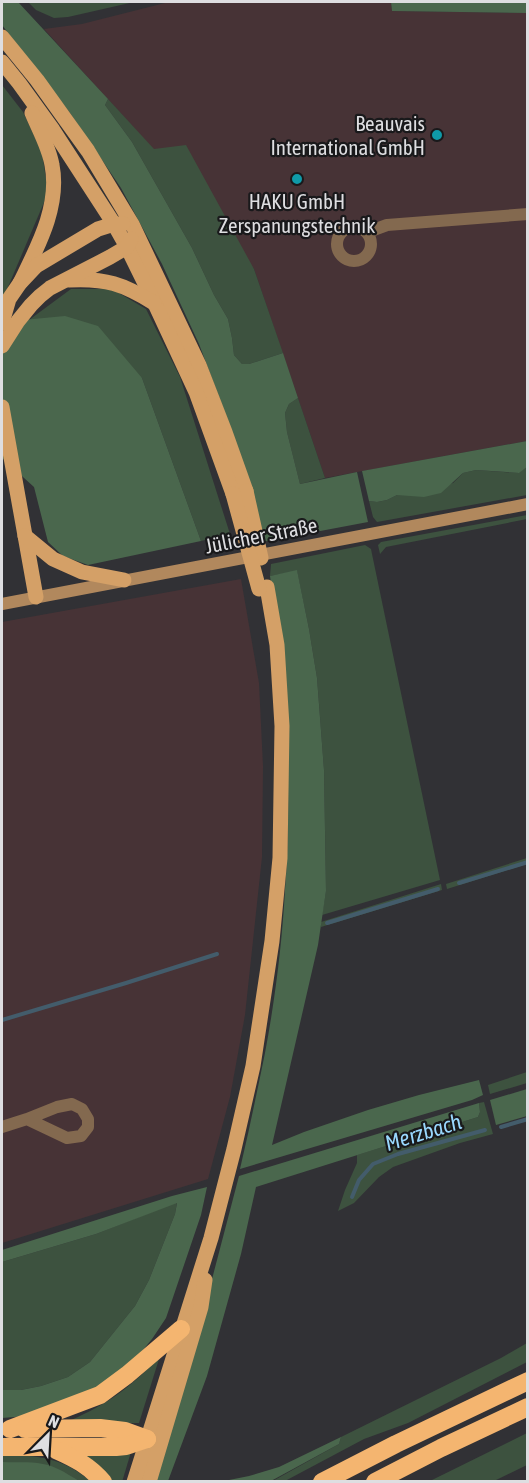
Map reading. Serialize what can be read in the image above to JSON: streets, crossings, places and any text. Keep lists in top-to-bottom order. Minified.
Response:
{"streets":{"main road":["Jülicher Straße"]},"water":["Merzbach"],"places":["Beauvais International GmbH","HAKU GmbH Zerspanungstechnik"],"north":"top right"}
